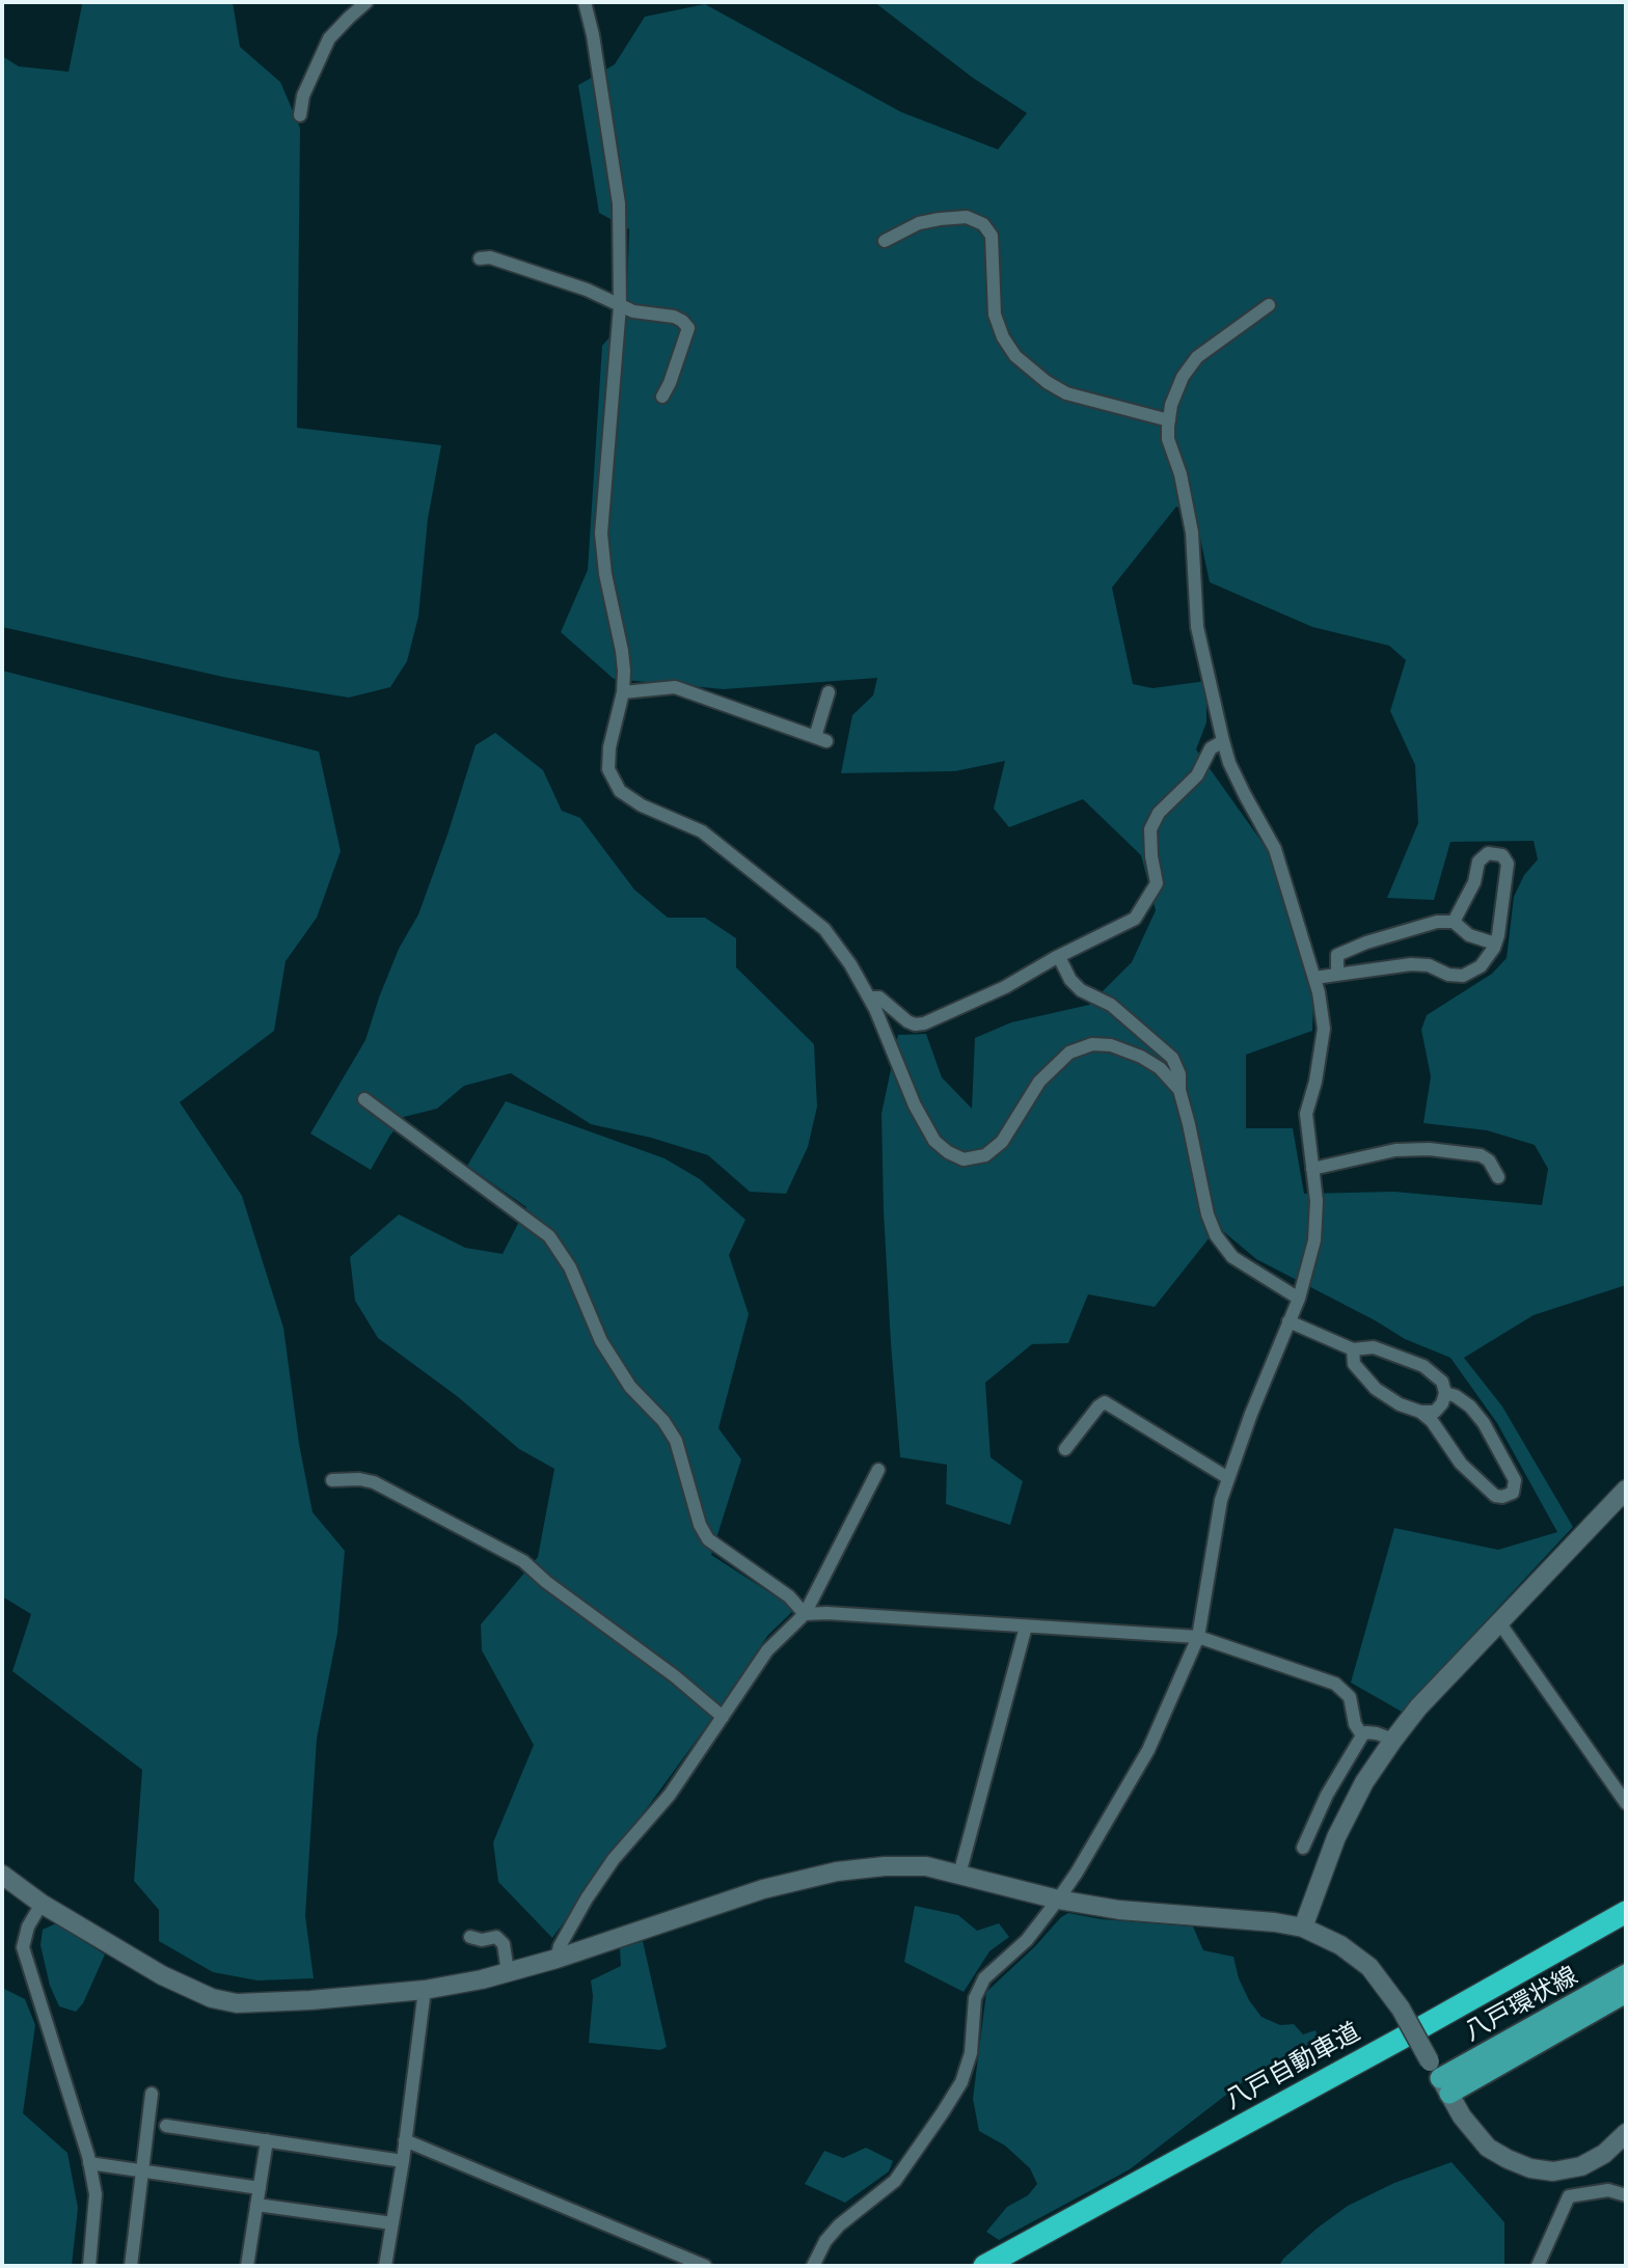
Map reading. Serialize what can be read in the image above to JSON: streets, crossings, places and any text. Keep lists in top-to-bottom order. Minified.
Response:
{"streets":{"highway":["八戸自動車道"],"main road":["八戸環状線"]}}
